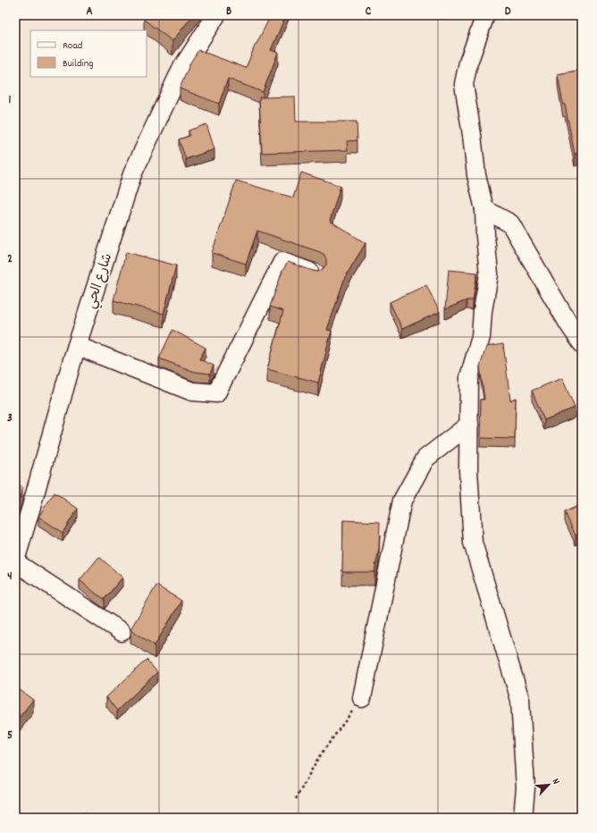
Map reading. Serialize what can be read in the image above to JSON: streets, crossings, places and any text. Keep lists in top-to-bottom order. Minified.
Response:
{"streets":{"street":["شارع الحي"]},"legend":["Road","Building"],"north":"top right","grid":{"columns":["A","B","C","D"],"rows":["1","2","3","4","5"]}}
